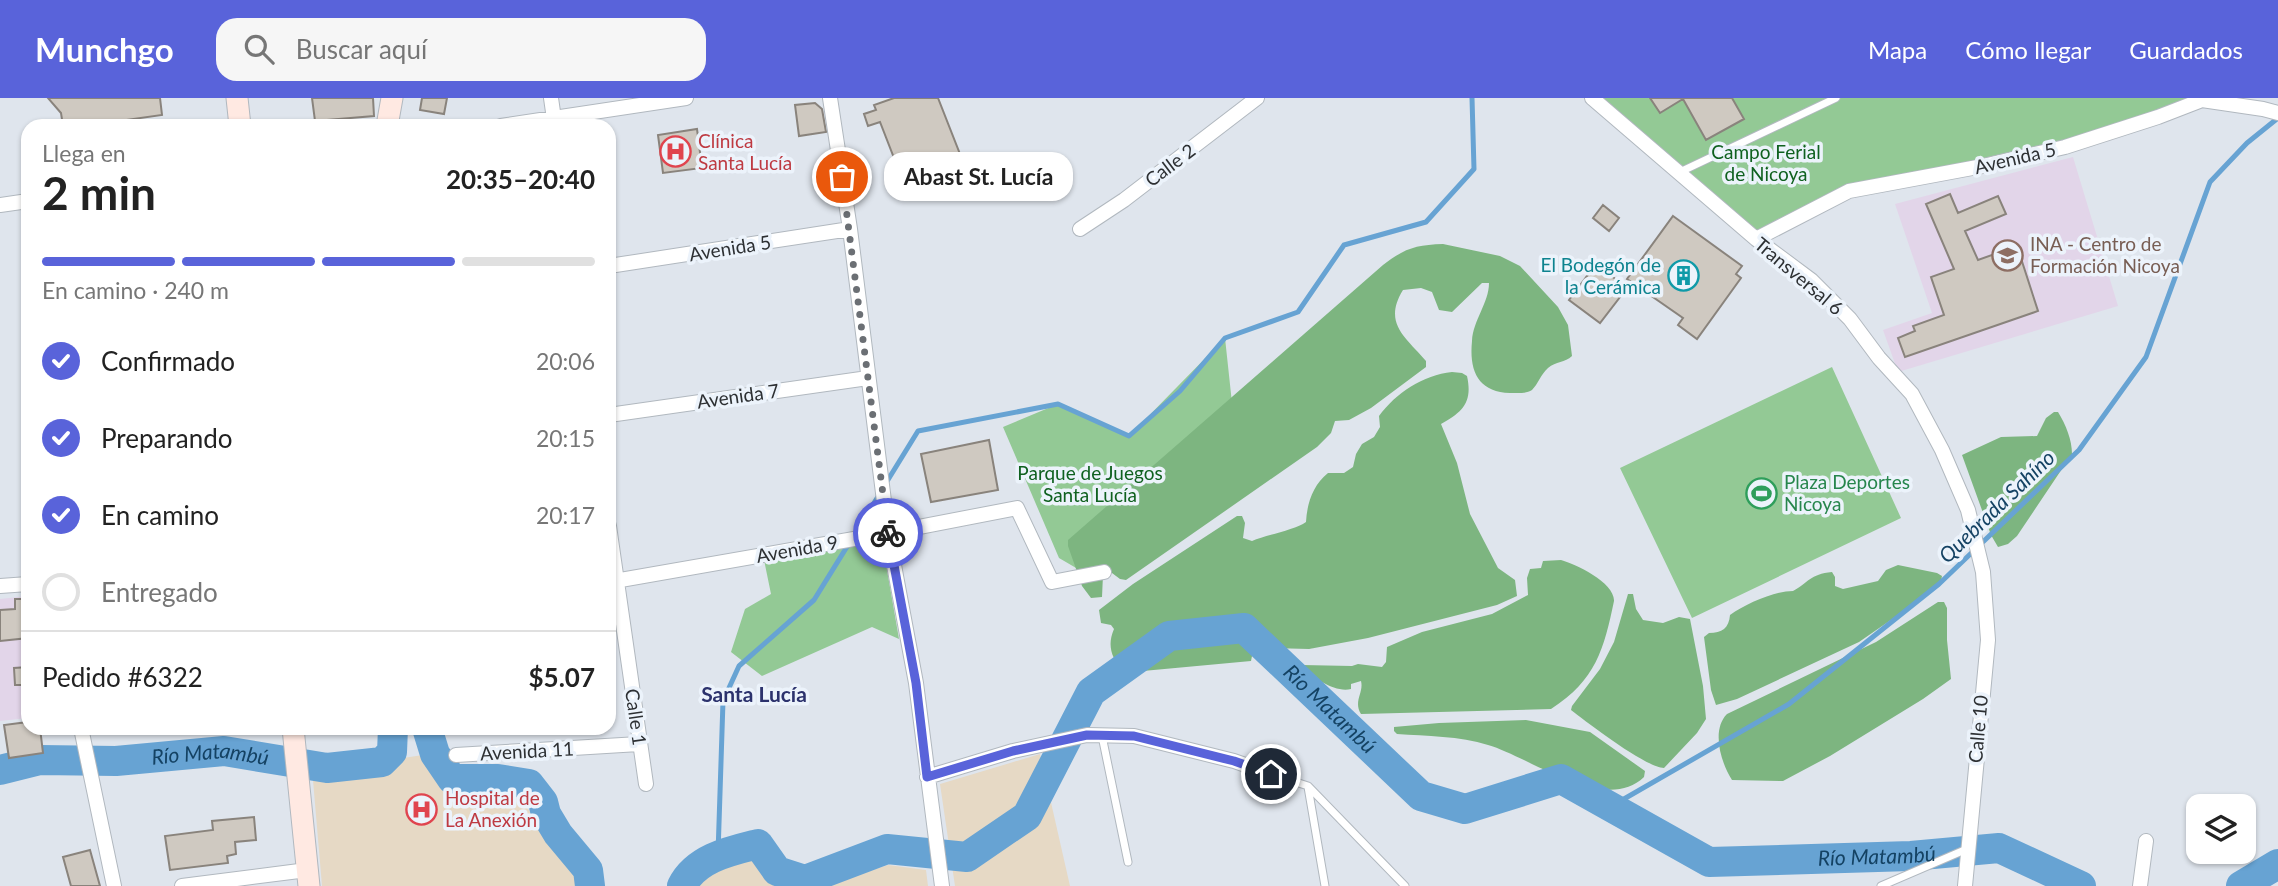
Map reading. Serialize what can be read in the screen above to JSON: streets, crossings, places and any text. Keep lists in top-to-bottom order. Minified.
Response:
{"streets":{"street":["Avenida 5","Calle 2","Transversal 6","Avenida 7","Avenida 9","Calle 1","Calle 10","Avenida 11"]},"crossings":[["Avenida 5","Transversal 6"],["Transversal 6","Calle 10"],["Calle 1","Avenida 11"]],"districts":["Santa Lucía"],"water":["Quebrada Sahíno","Río Matambú"],"parks":["Campo Ferial de Nicoya","Parque de Juegos Santa Lucía"],"places":{"hospital":["Clínica Santa Lucía","Hospital de La Anexión"],"other":["Abast St. Lucía"],"school or university":["INA - Centro de Formación Nicoya"],"building":["El Bodegón de la Cerámica"],"sports":["Plaza Deportes Nicoya"]},"page":{"header":"Munchgo","search":"Buscar aquí","nav":["Mapa","Cómo llegar","Guardados"],"heading":["2 min","Llega en","20:35–20:40"],"panel":["Pedido #6322","$5.07"],"bubble":"Abast St. Lucía","bar":"En camino · 240 m","list":[["Confirmado","20:06"],["Preparando","20:15"],["En camino","20:17"],"Entregado"]}}
